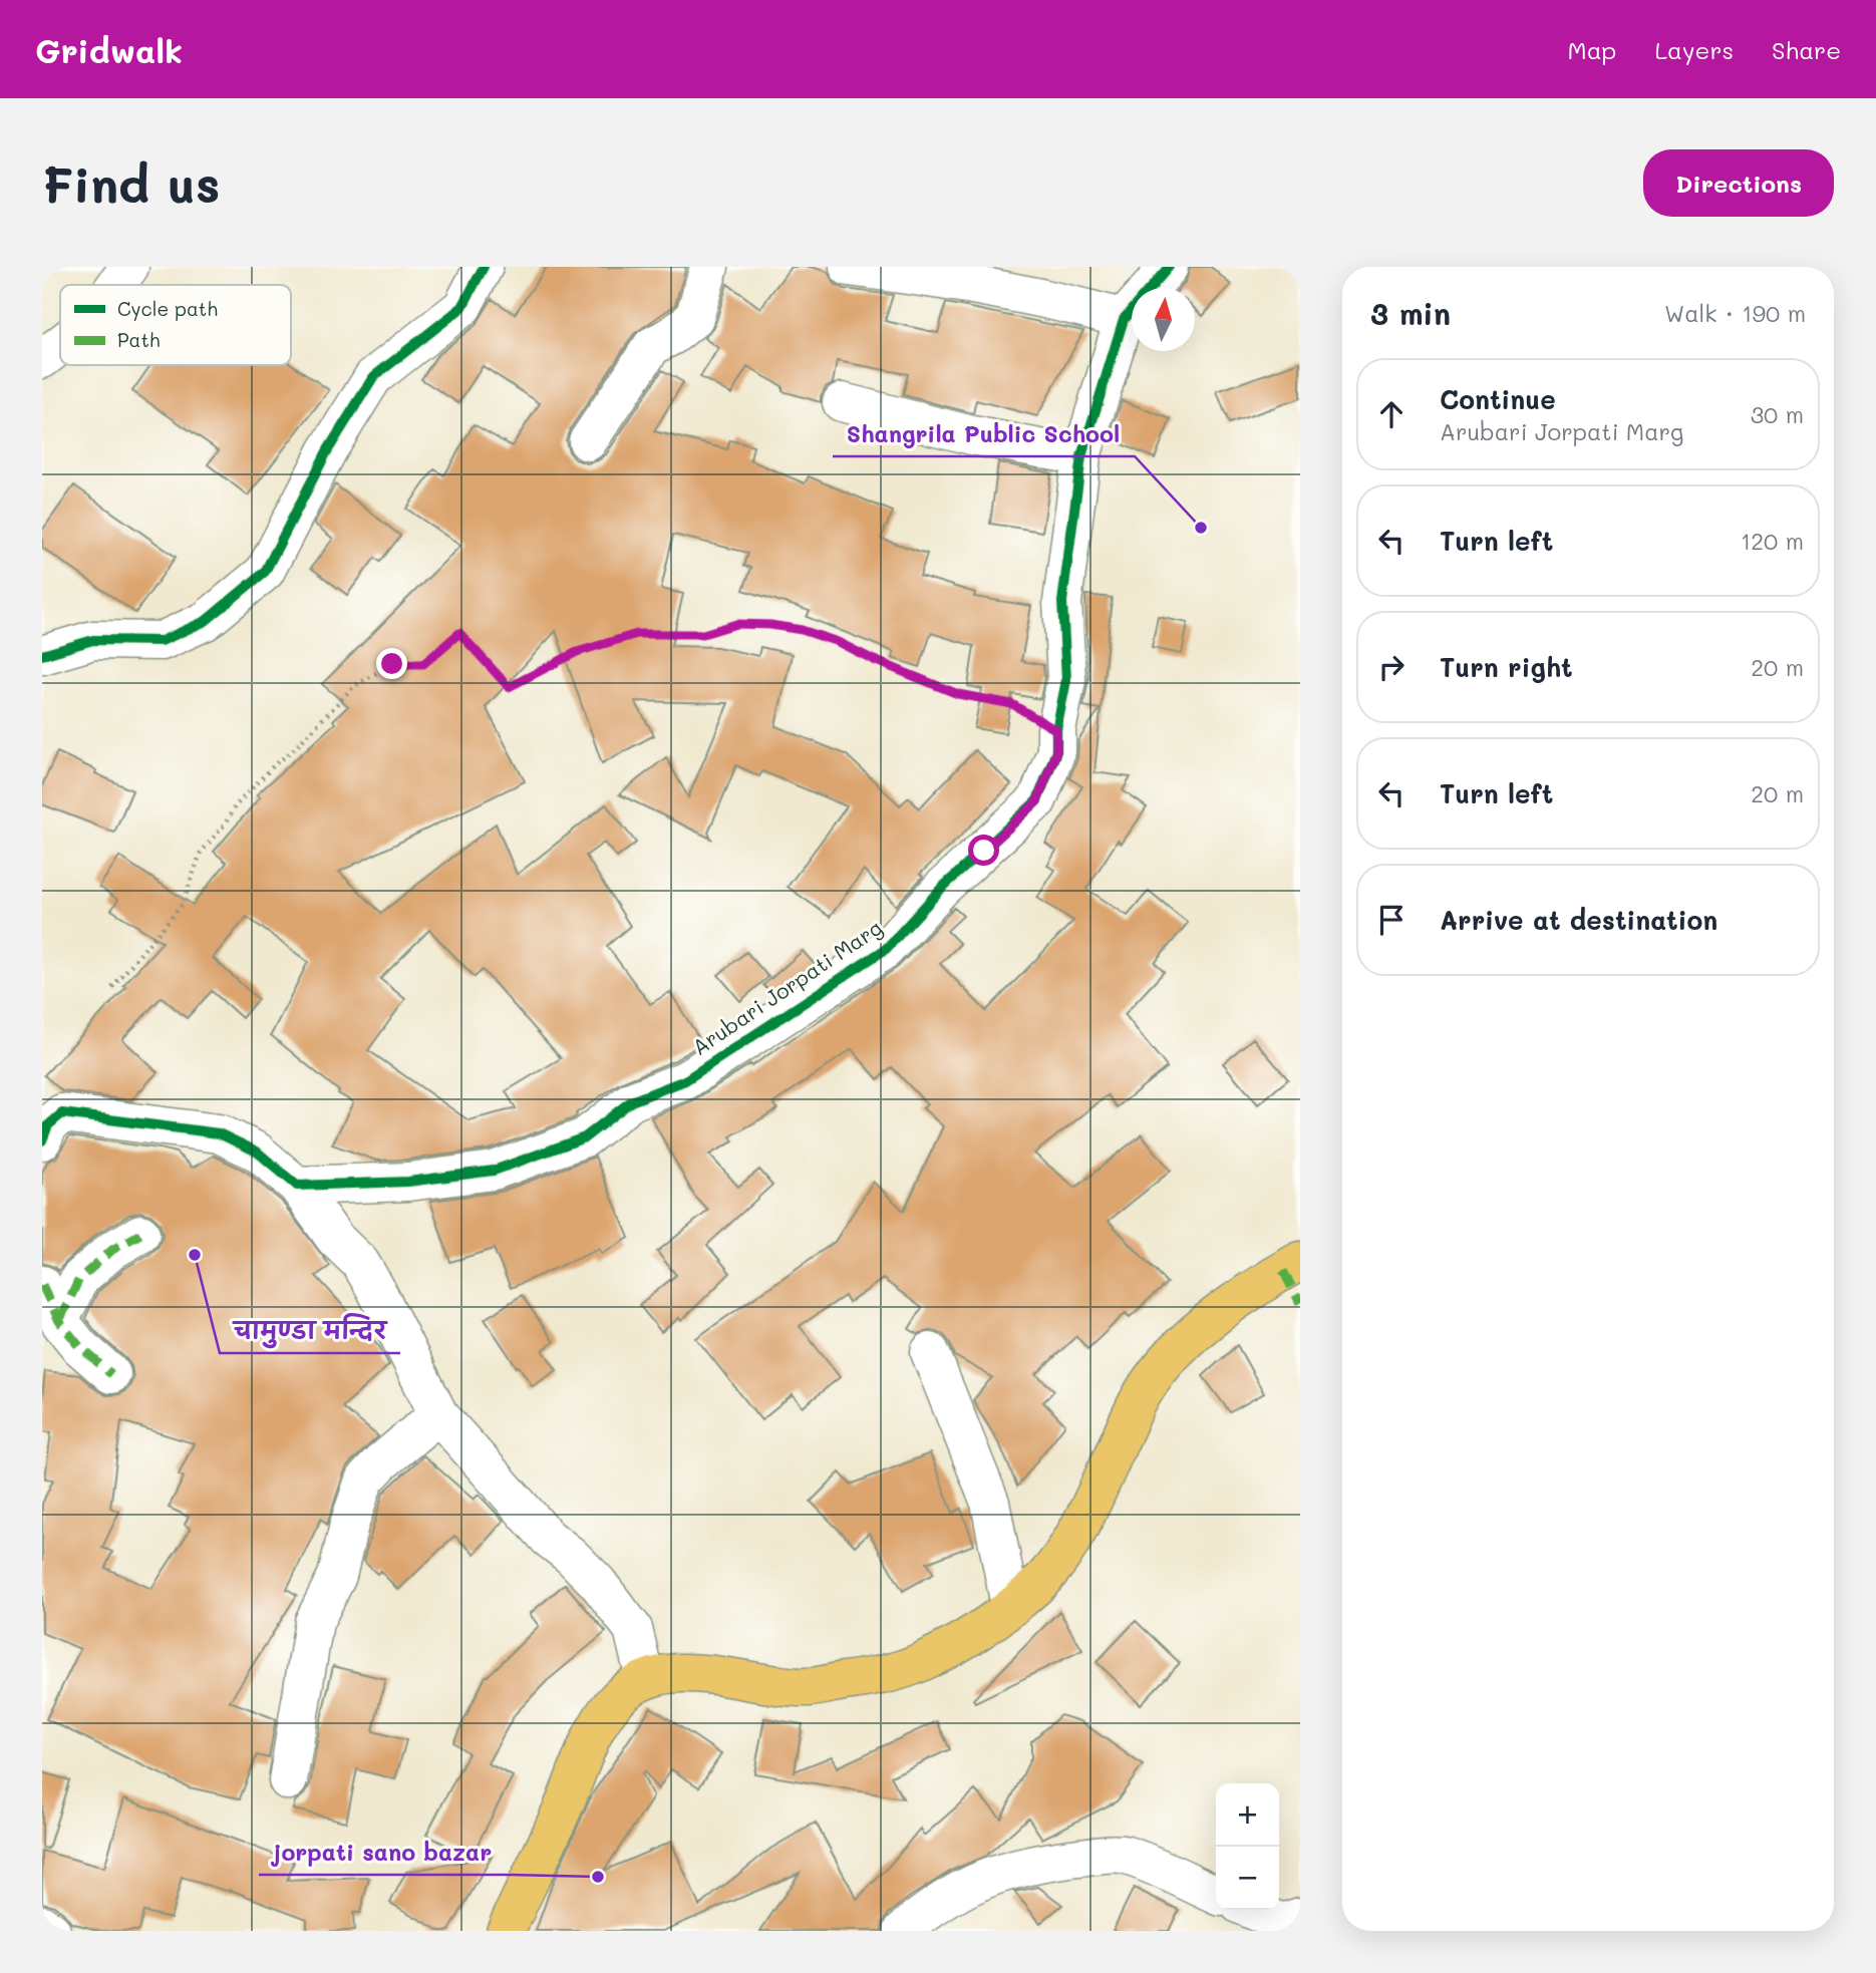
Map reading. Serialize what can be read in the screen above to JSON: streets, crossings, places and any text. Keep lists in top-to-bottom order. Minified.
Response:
{"streets":{"street":["Arubari Jorpati Marg"]},"places":["Shangrila Public School","चामुण्डा मन्दिर","jorpati sano bazar"],"legend":["Cycle path","Path"],"north":"top","page":{"header":"Gridwalk","nav":["Map","Layers","Share"],"buttons":"Directions","title":"Find us","heading":["3 min","Walk · 190 m"],"list":[["Continue","Arubari Jorpati Marg","30 m"],["Turn left","120 m"],["Turn right","20 m"],["Turn left","20 m"],"Arrive at destination"],"map_buttons":["+","−"]}}
